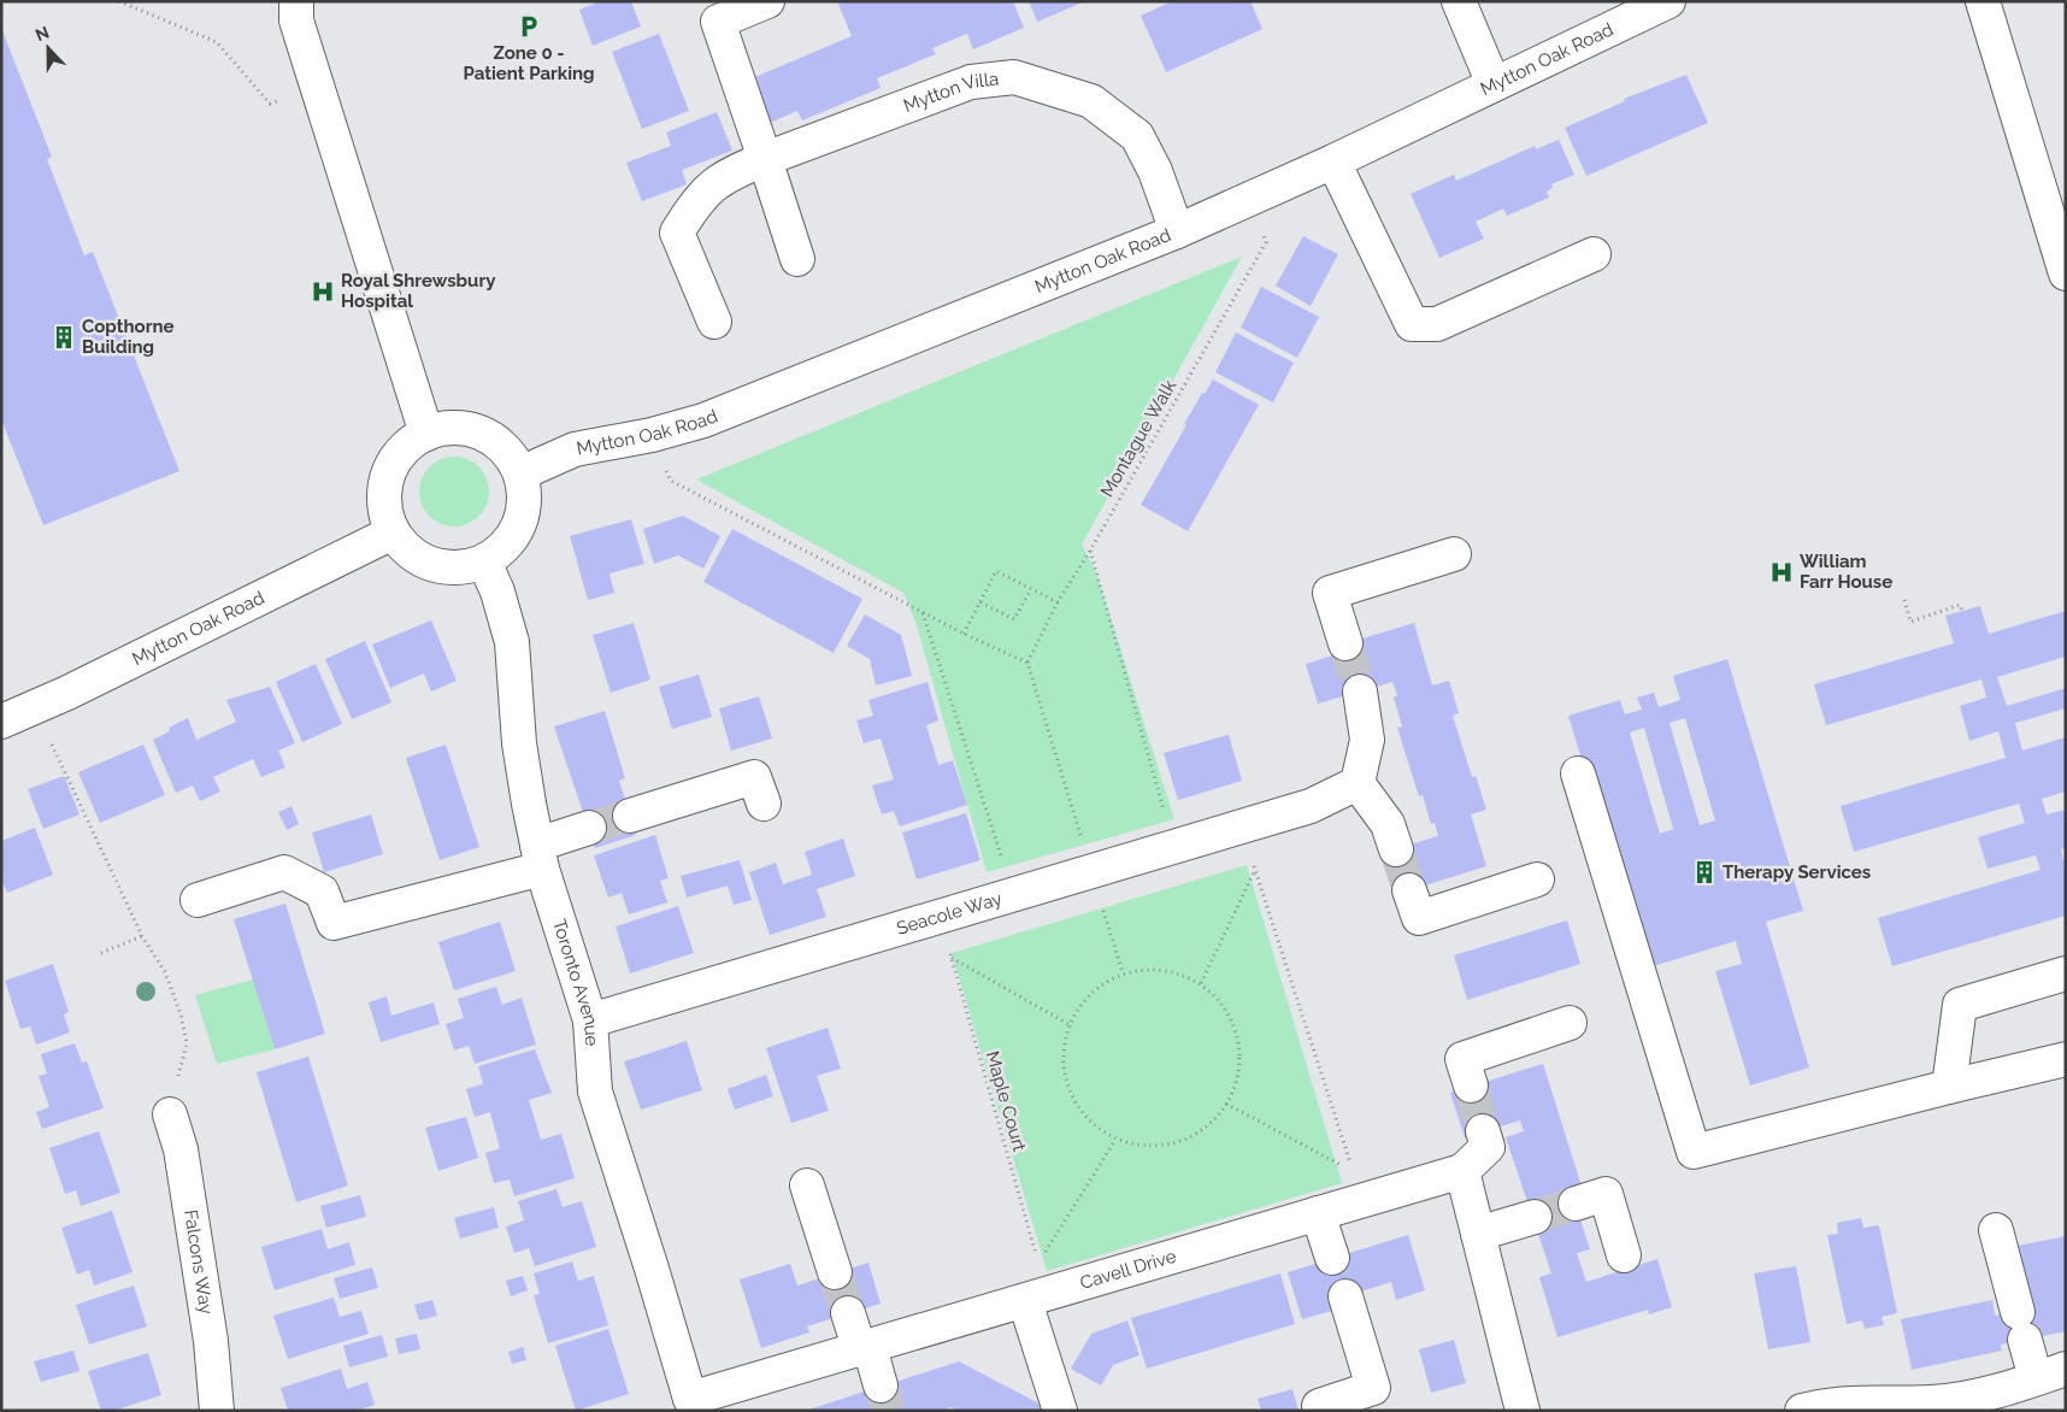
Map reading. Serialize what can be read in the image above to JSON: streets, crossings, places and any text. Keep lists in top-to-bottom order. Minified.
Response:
{"streets":{"street":["Mytton Oak Road","Mytton Villa","Seacole Way","Toronto Avenue","Falcons Way","Cavell Drive"],"path":["Montague Walk","Maple Court"]},"crossings":[["Mytton Oak Road","Mytton Villa"],["Mytton Oak Road","Toronto Avenue"],["Seacole Way","Toronto Avenue"],["Seacole Way","Maple Court"],["Toronto Avenue","Cavell Drive"],["Maple Court","Cavell Drive"]],"places":{"parking":["Zone 0 - Patient Parking"],"hospital":["Royal Shrewsbury Hospital","William Farr House"],"building":["Copthorne Building","Therapy Services"]},"north":"top"}
